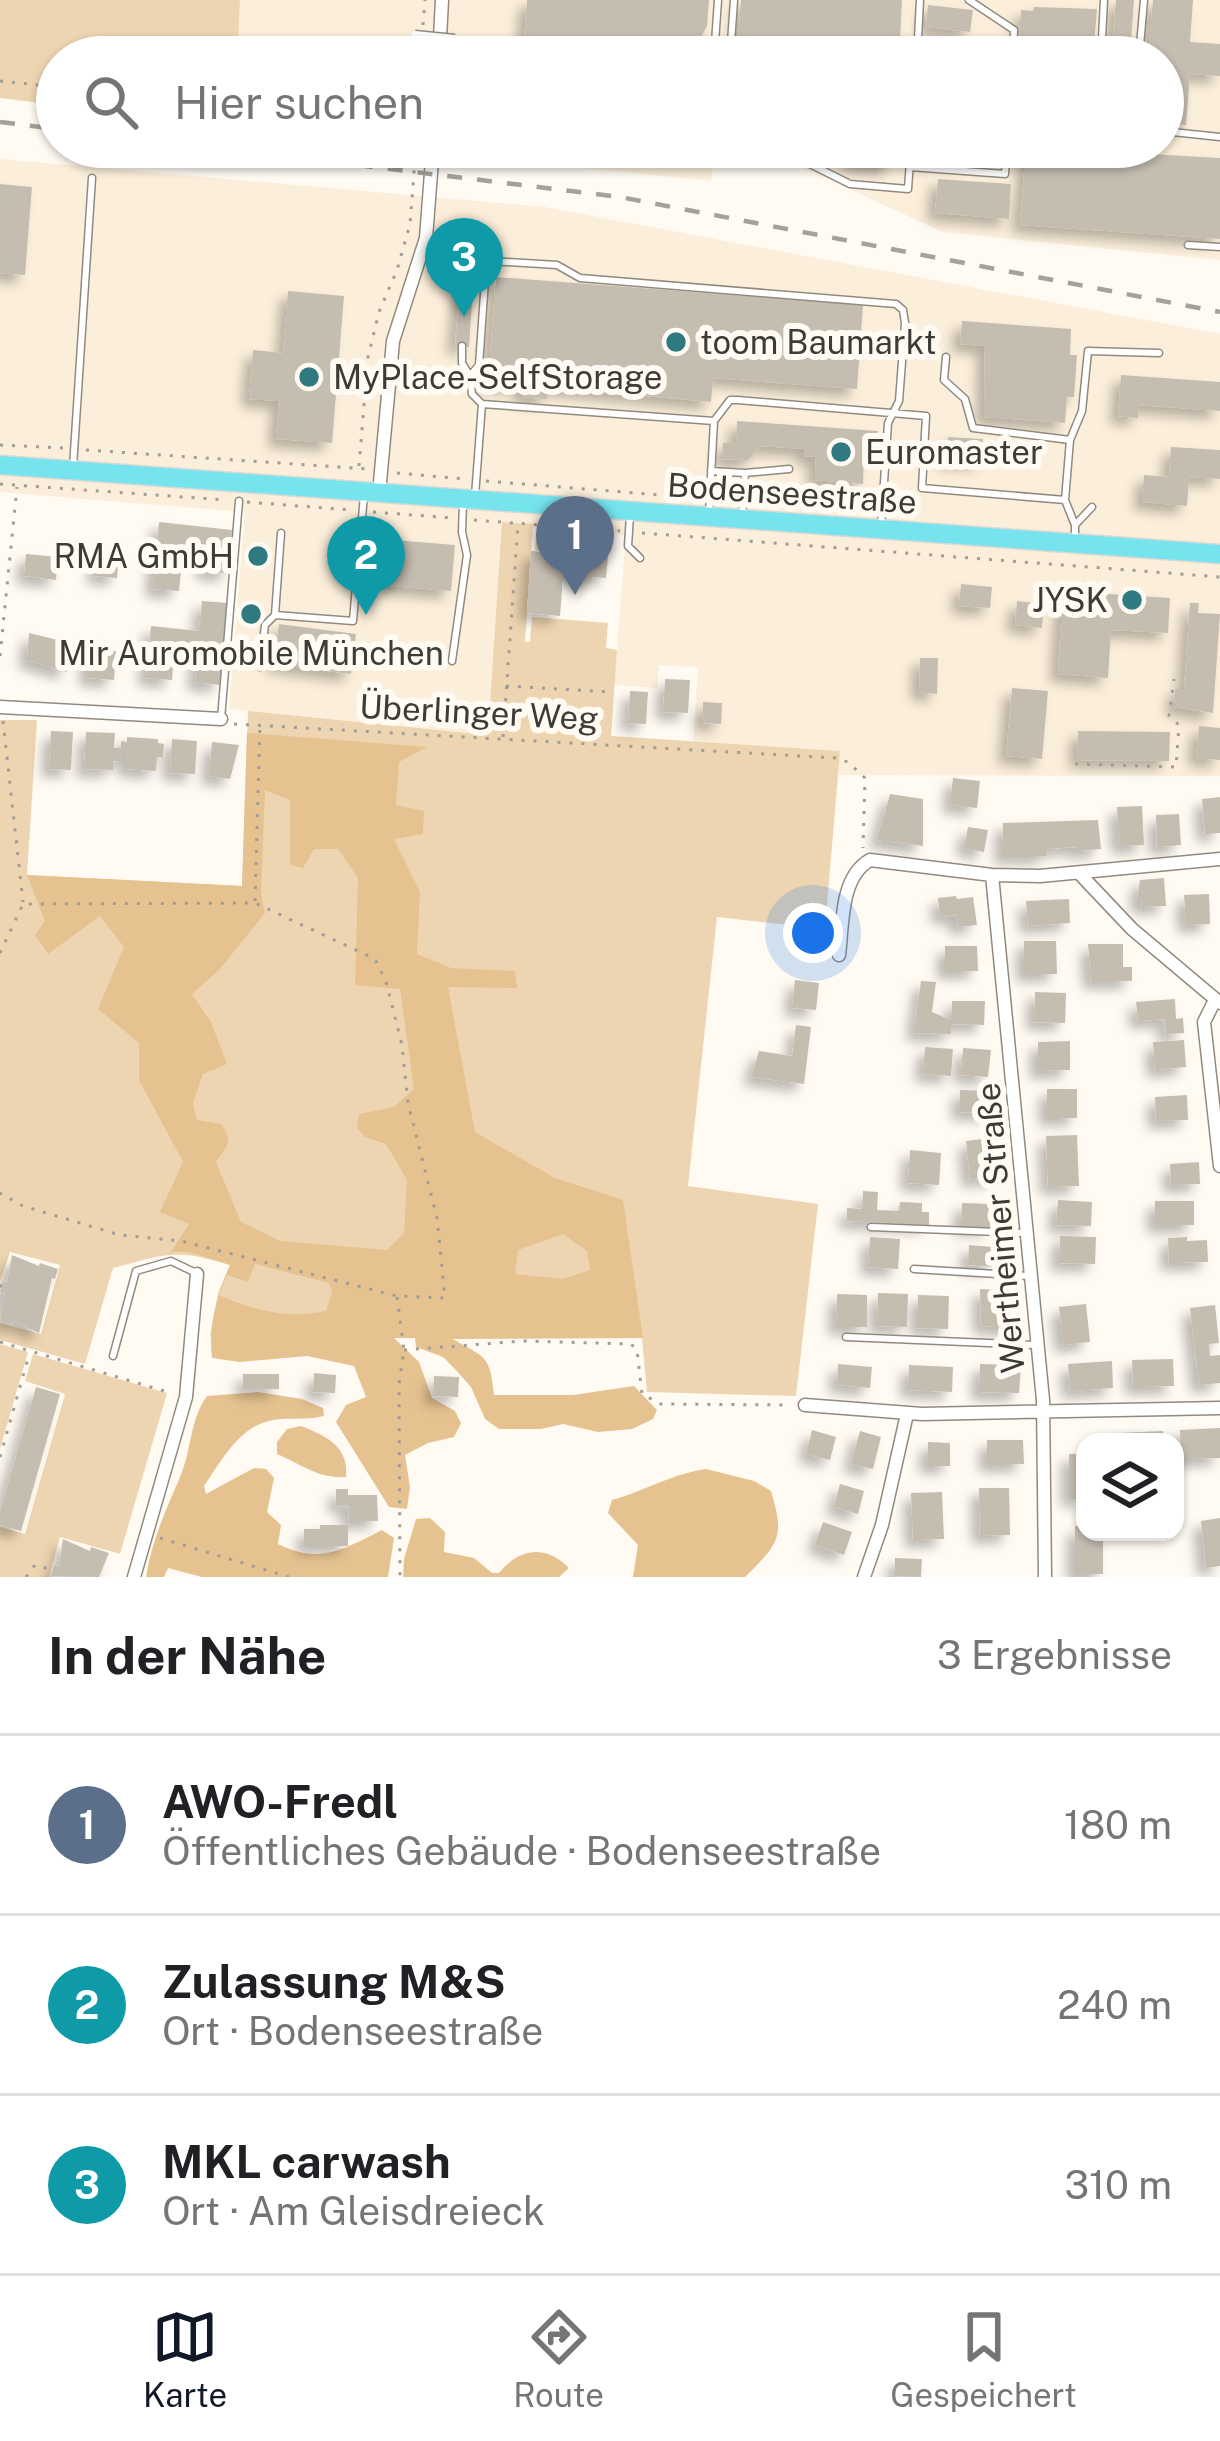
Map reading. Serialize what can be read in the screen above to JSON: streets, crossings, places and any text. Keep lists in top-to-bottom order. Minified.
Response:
{"streets":{"main road":["Bodenseestraße"],"street":["Wertheimer Straße"],"path":["Überlinger Weg"]},"places":["toom Baumarkt","MyPlace-SelfStorage","Euromaster","RMA GmbH","JYSK","Mir Auromobile München"],"page":{"search":"Hier suchen","pins":["3","1","2"],"heading":["In der Nähe","3 Ergebnisse"],"list":[{"mark":"1","name":"AWO-Fredl","note":"Öffentliches Gebäude · Bodenseestraße","value":"180 m"},{"mark":"2","name":"Zulassung M&S","note":"Ort · Bodenseestraße","value":"240 m"},{"mark":"3","name":"MKL carwash","note":"Ort · Am Gleisdreieck","value":"310 m"}],"nav":["Karte","Route","Gespeichert"]}}
